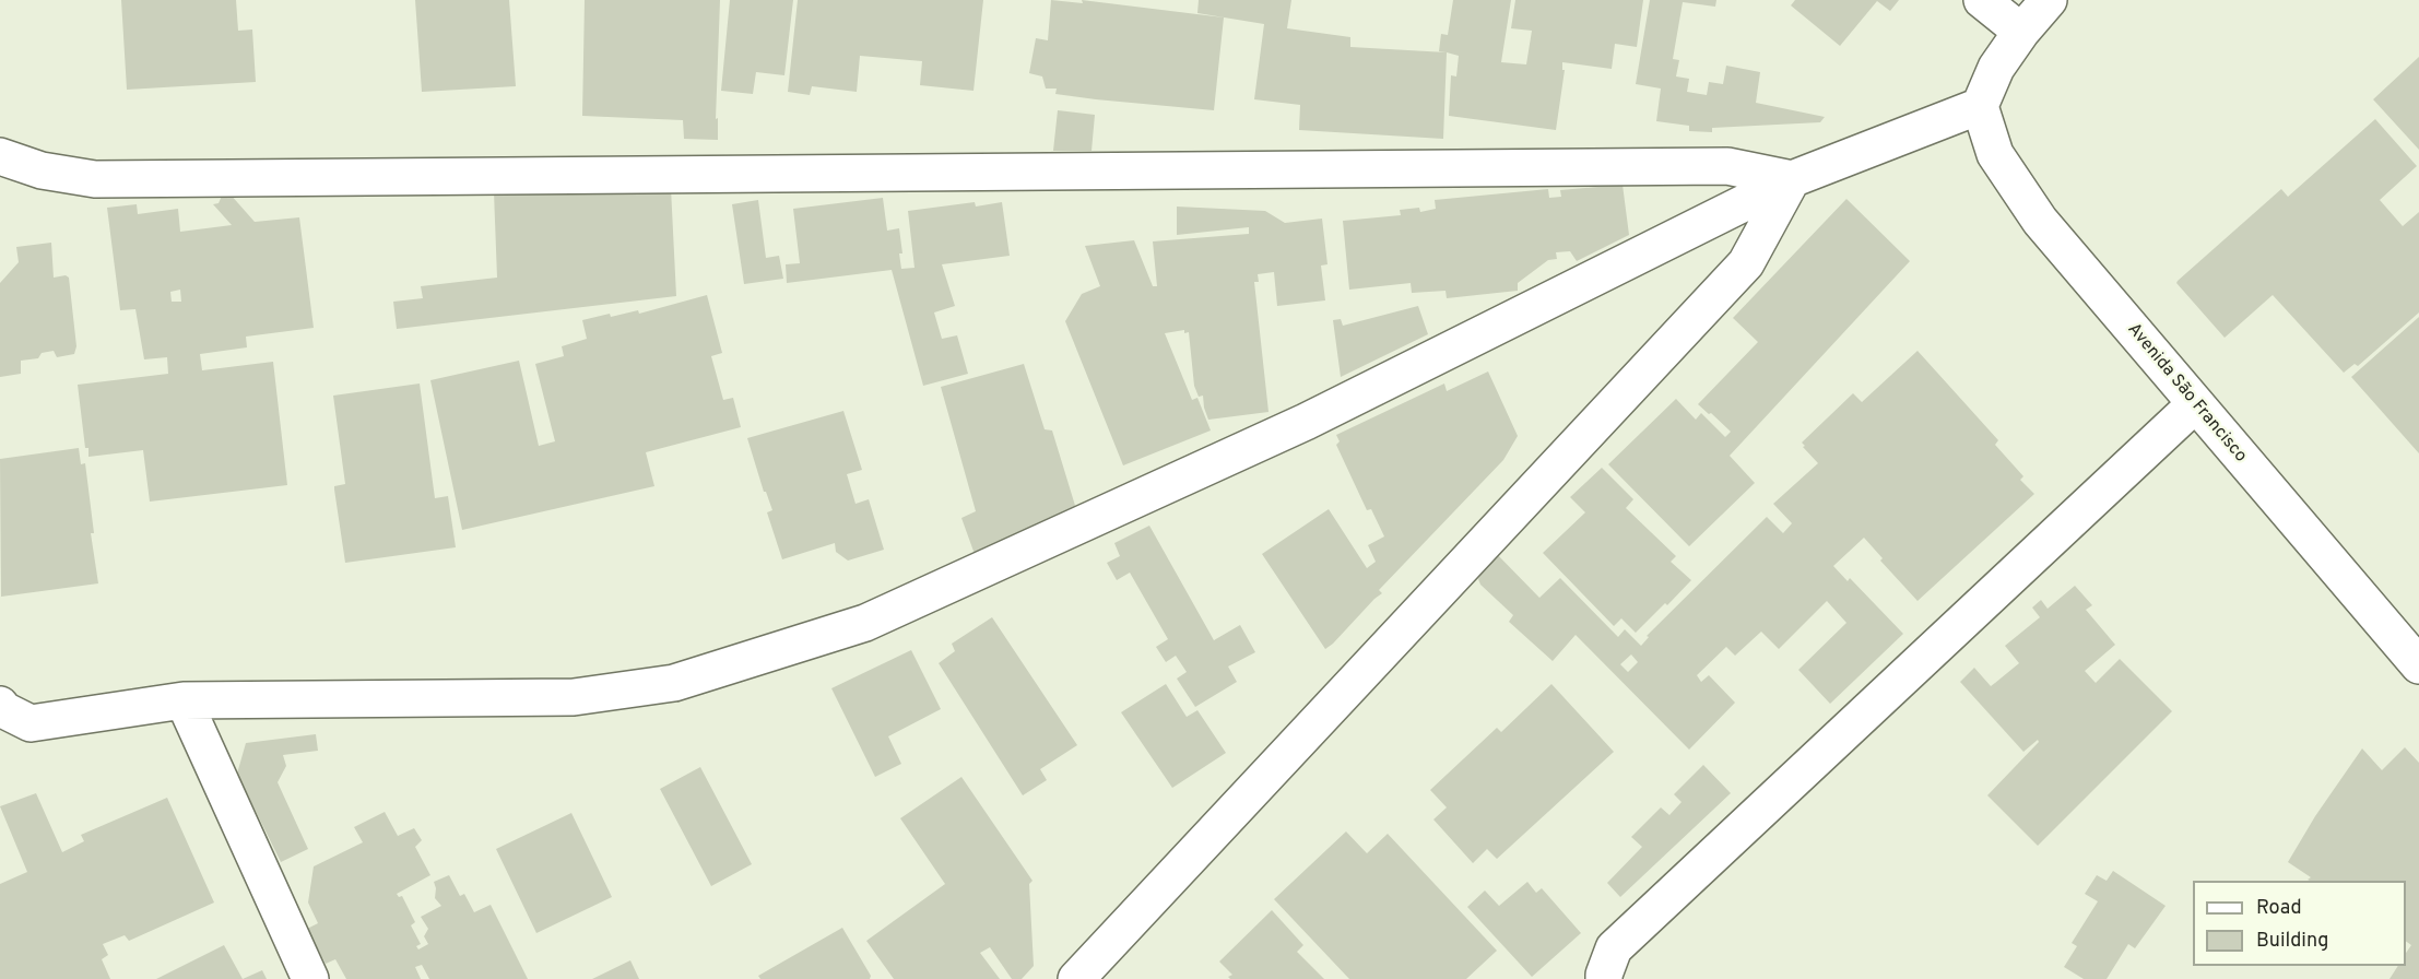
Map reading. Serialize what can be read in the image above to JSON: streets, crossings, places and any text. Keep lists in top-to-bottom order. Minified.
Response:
{"streets":{"street":["Avenida São Francisco"]},"legend":["Road","Building"]}
